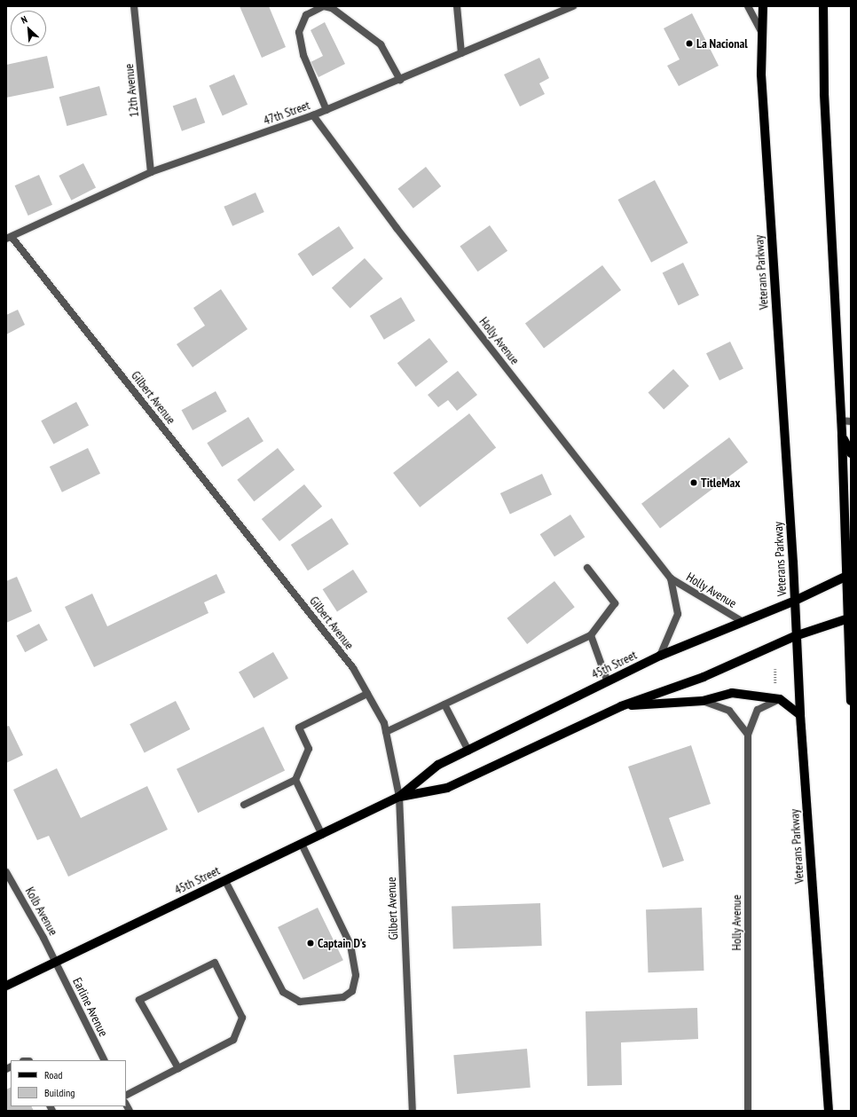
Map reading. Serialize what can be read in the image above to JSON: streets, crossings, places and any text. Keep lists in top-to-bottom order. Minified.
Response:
{"streets":{"main road":["Veterans Parkway","45th Street"],"street":["12th Avenue","47th Street","Holly Avenue","Gilbert Avenue","Kolb Avenue","Earline Avenue"]},"crossings":[["12th Avenue","47th Street"],["47th Street","Holly Avenue"],["47th Street","Gilbert Avenue"],["Veterans Parkway","45th Street"],["Holly Avenue","45th Street"],["Gilbert Avenue","45th Street"],["45th Street","Kolb Avenue"],["45th Street","Earline Avenue"],["Kolb Avenue","Earline Avenue"]],"places":["La Nacional","TitleMax","Captain D's"],"legend":["Road","Building"],"north":"top left"}
